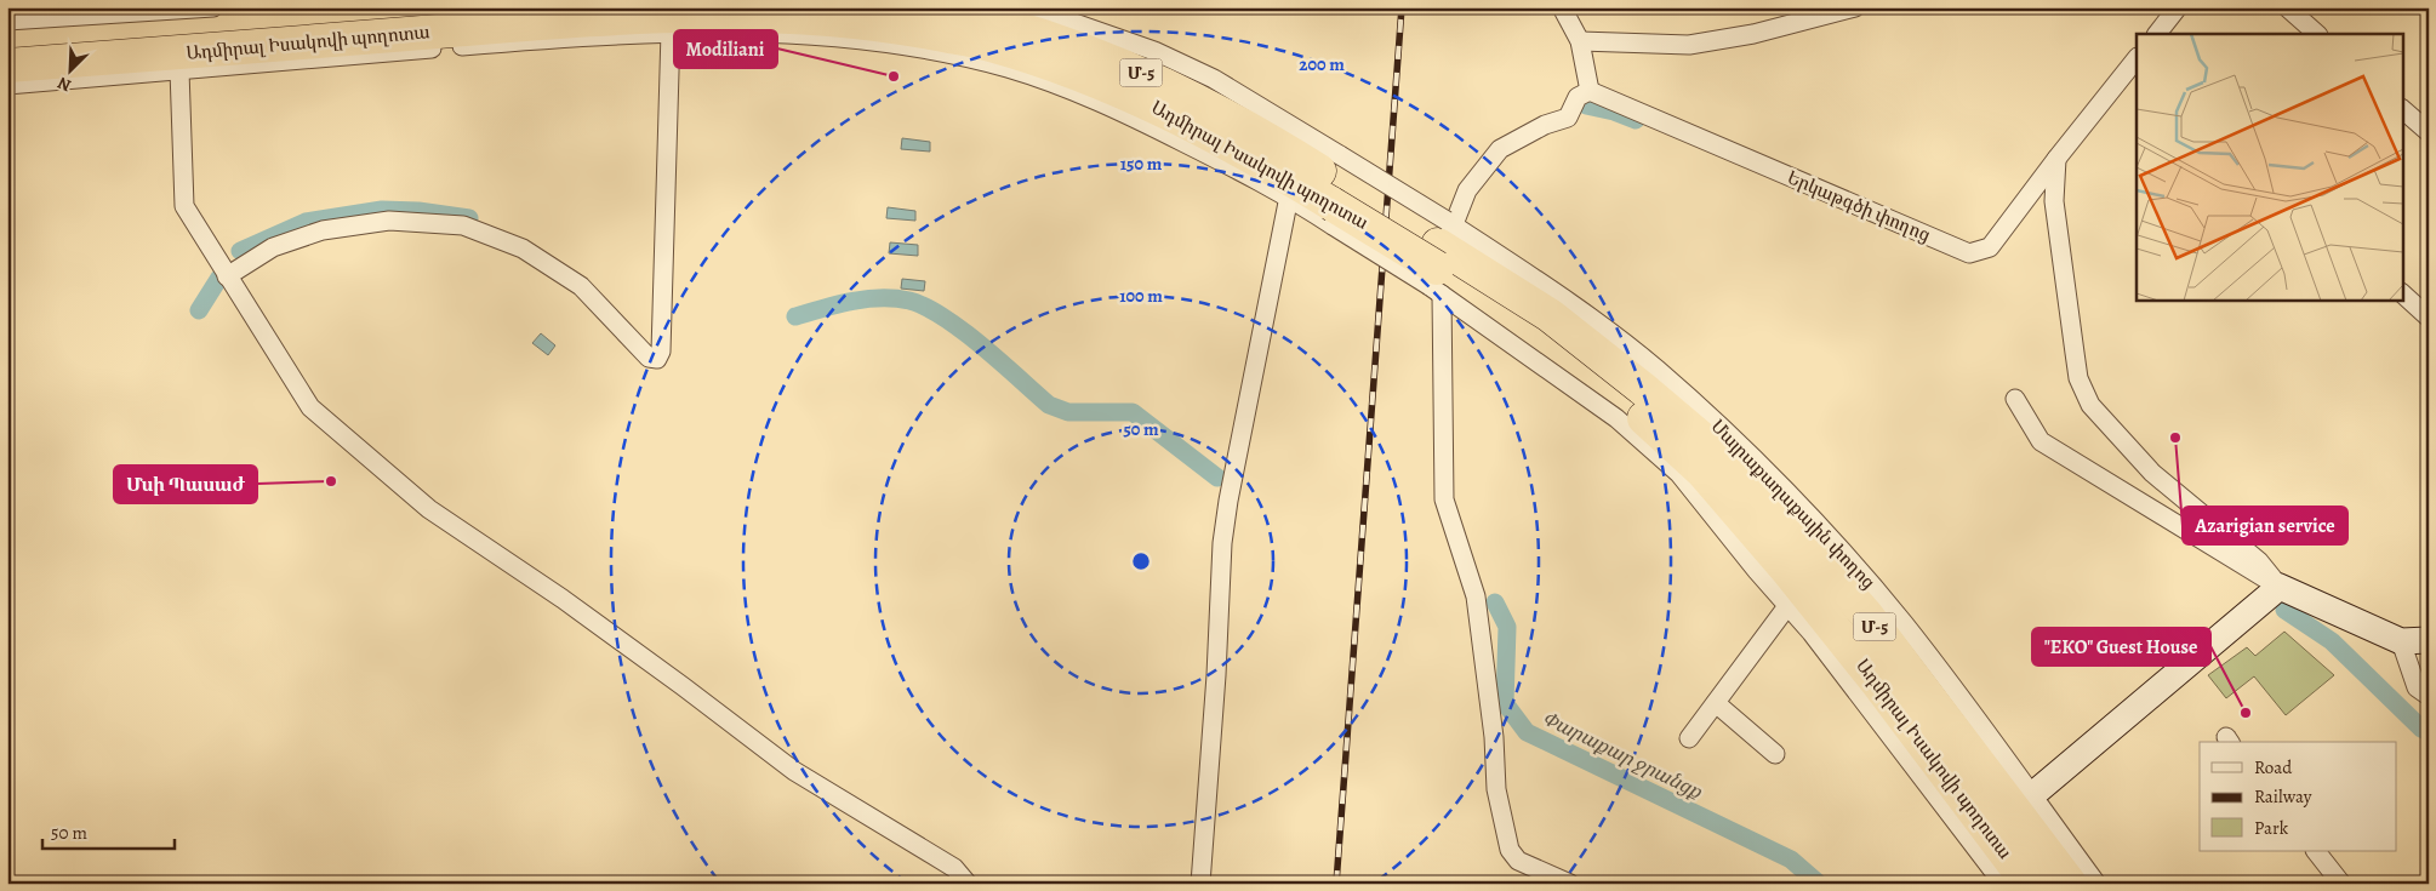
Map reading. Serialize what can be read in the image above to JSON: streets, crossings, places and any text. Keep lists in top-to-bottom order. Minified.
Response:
{"streets":{"highway":["Ադմիրալ Իսակովի պողոտա","Մ-5"],"street":["Երկաթգծի փողոց"]},"water":["Փարաքար ջրանցք"],"places":["Modiliani","Azarigian service","Մսի Պասաժ","\"ЕКО\" Guest House"],"legend":["Road","Railway","Park"],"scale_bar":"50 m","north":"bottom left","rings":["200 m","150 m","100 m","50 m"]}
